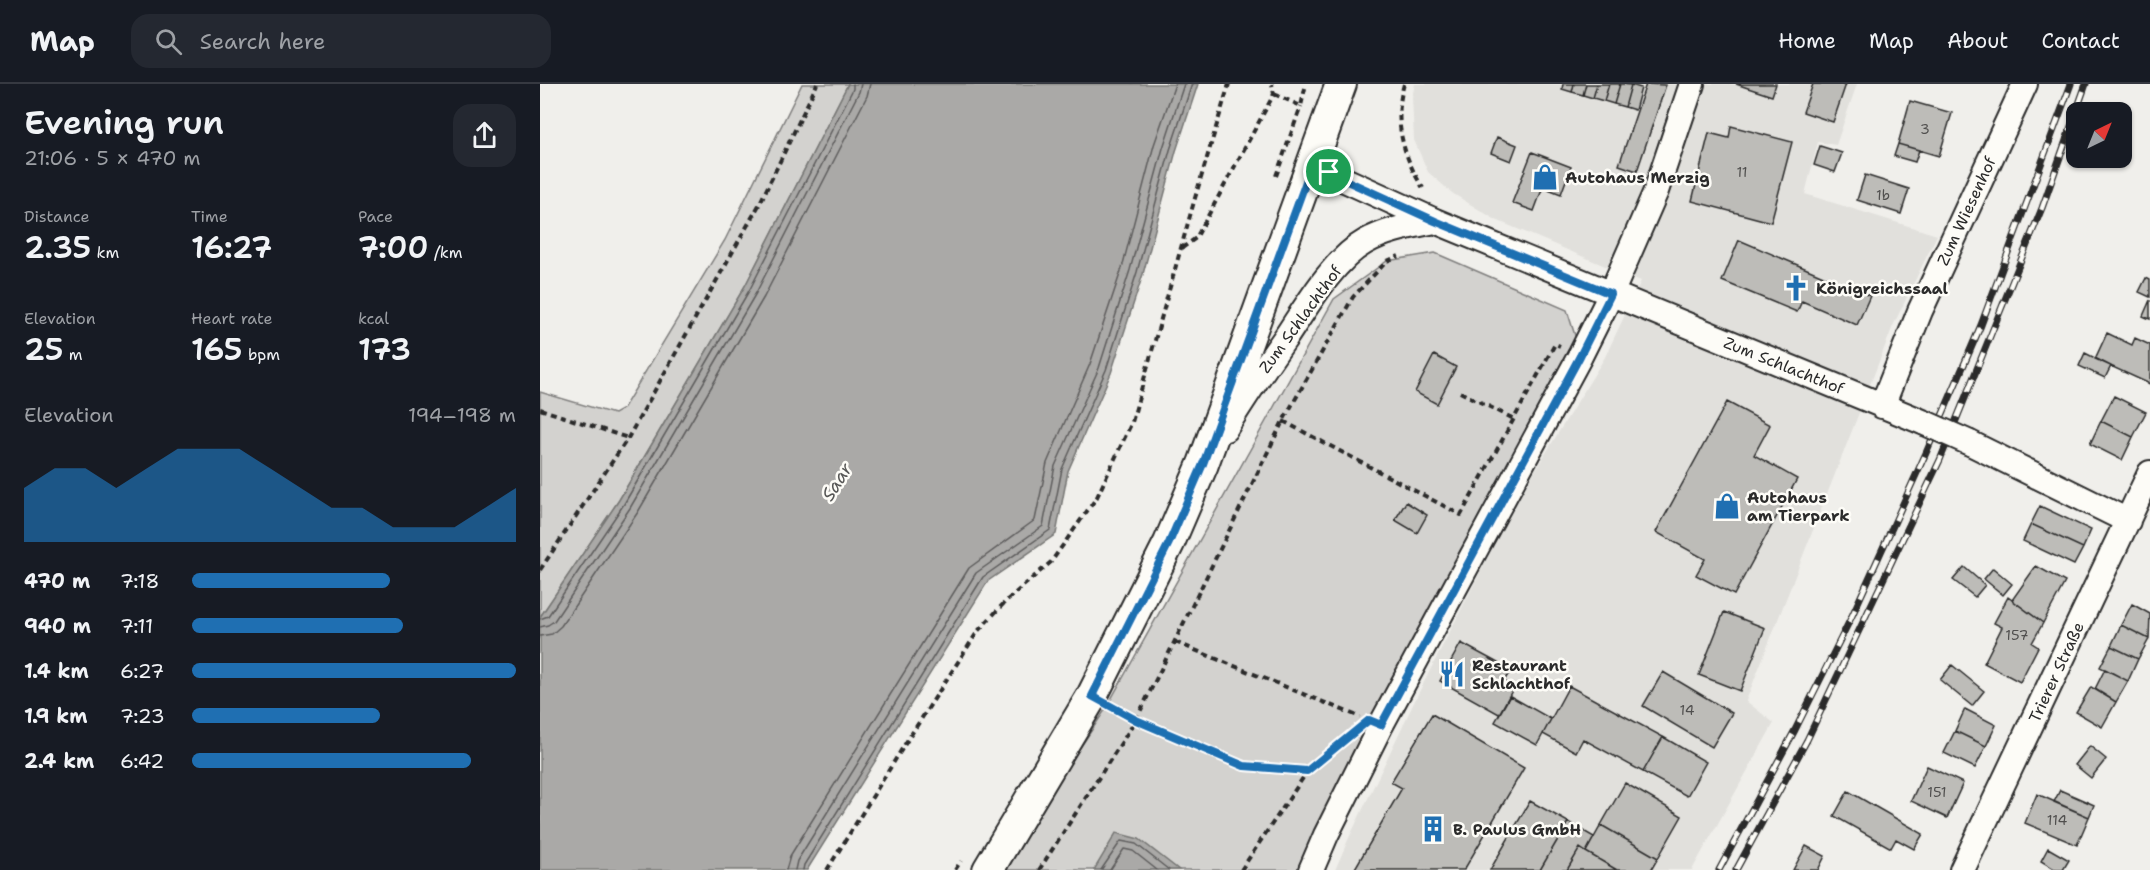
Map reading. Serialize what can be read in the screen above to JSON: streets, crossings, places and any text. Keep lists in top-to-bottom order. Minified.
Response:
{"streets":{"street":["Zum Wiesenhof","Zum Schlachthof","Trierer Straße"]},"crossings":[["Zum Wiesenhof","Zum Schlachthof"],["Zum Schlachthof","Trierer Straße"]],"water":["Saar"],"places":{"shop":["Autohaus Merzig","Autohaus am Tierpark"],"church":["Königreichssaal"],"restaurant":["Restaurant Schlachthof"],"building":["B. Paulus GmbH"]},"house_numbers":["3","11","1b","157","14","151","114"],"north":"top right","page":{"header":"Map","search":"Search here","nav":["Home","Map","About","Contact"],"heading":["Evening run","21:06 · 5 × 470 m"],"stats":[["Distance","2.35 km"],["Time","16:27"],["Pace","7:00 /km"],["Elevation","25 m"],["Heart rate","165 bpm"],["kcal","173"]],"chart":["Elevation","194–198 m"],"list":[{"name":"470 m","note":"7:18"},{"name":"940 m","note":"7:11"},{"name":"1.4 km","note":"6:27"},{"name":"1.9 km","note":"7:23"},{"name":"2.4 km","note":"6:42"}]}}
